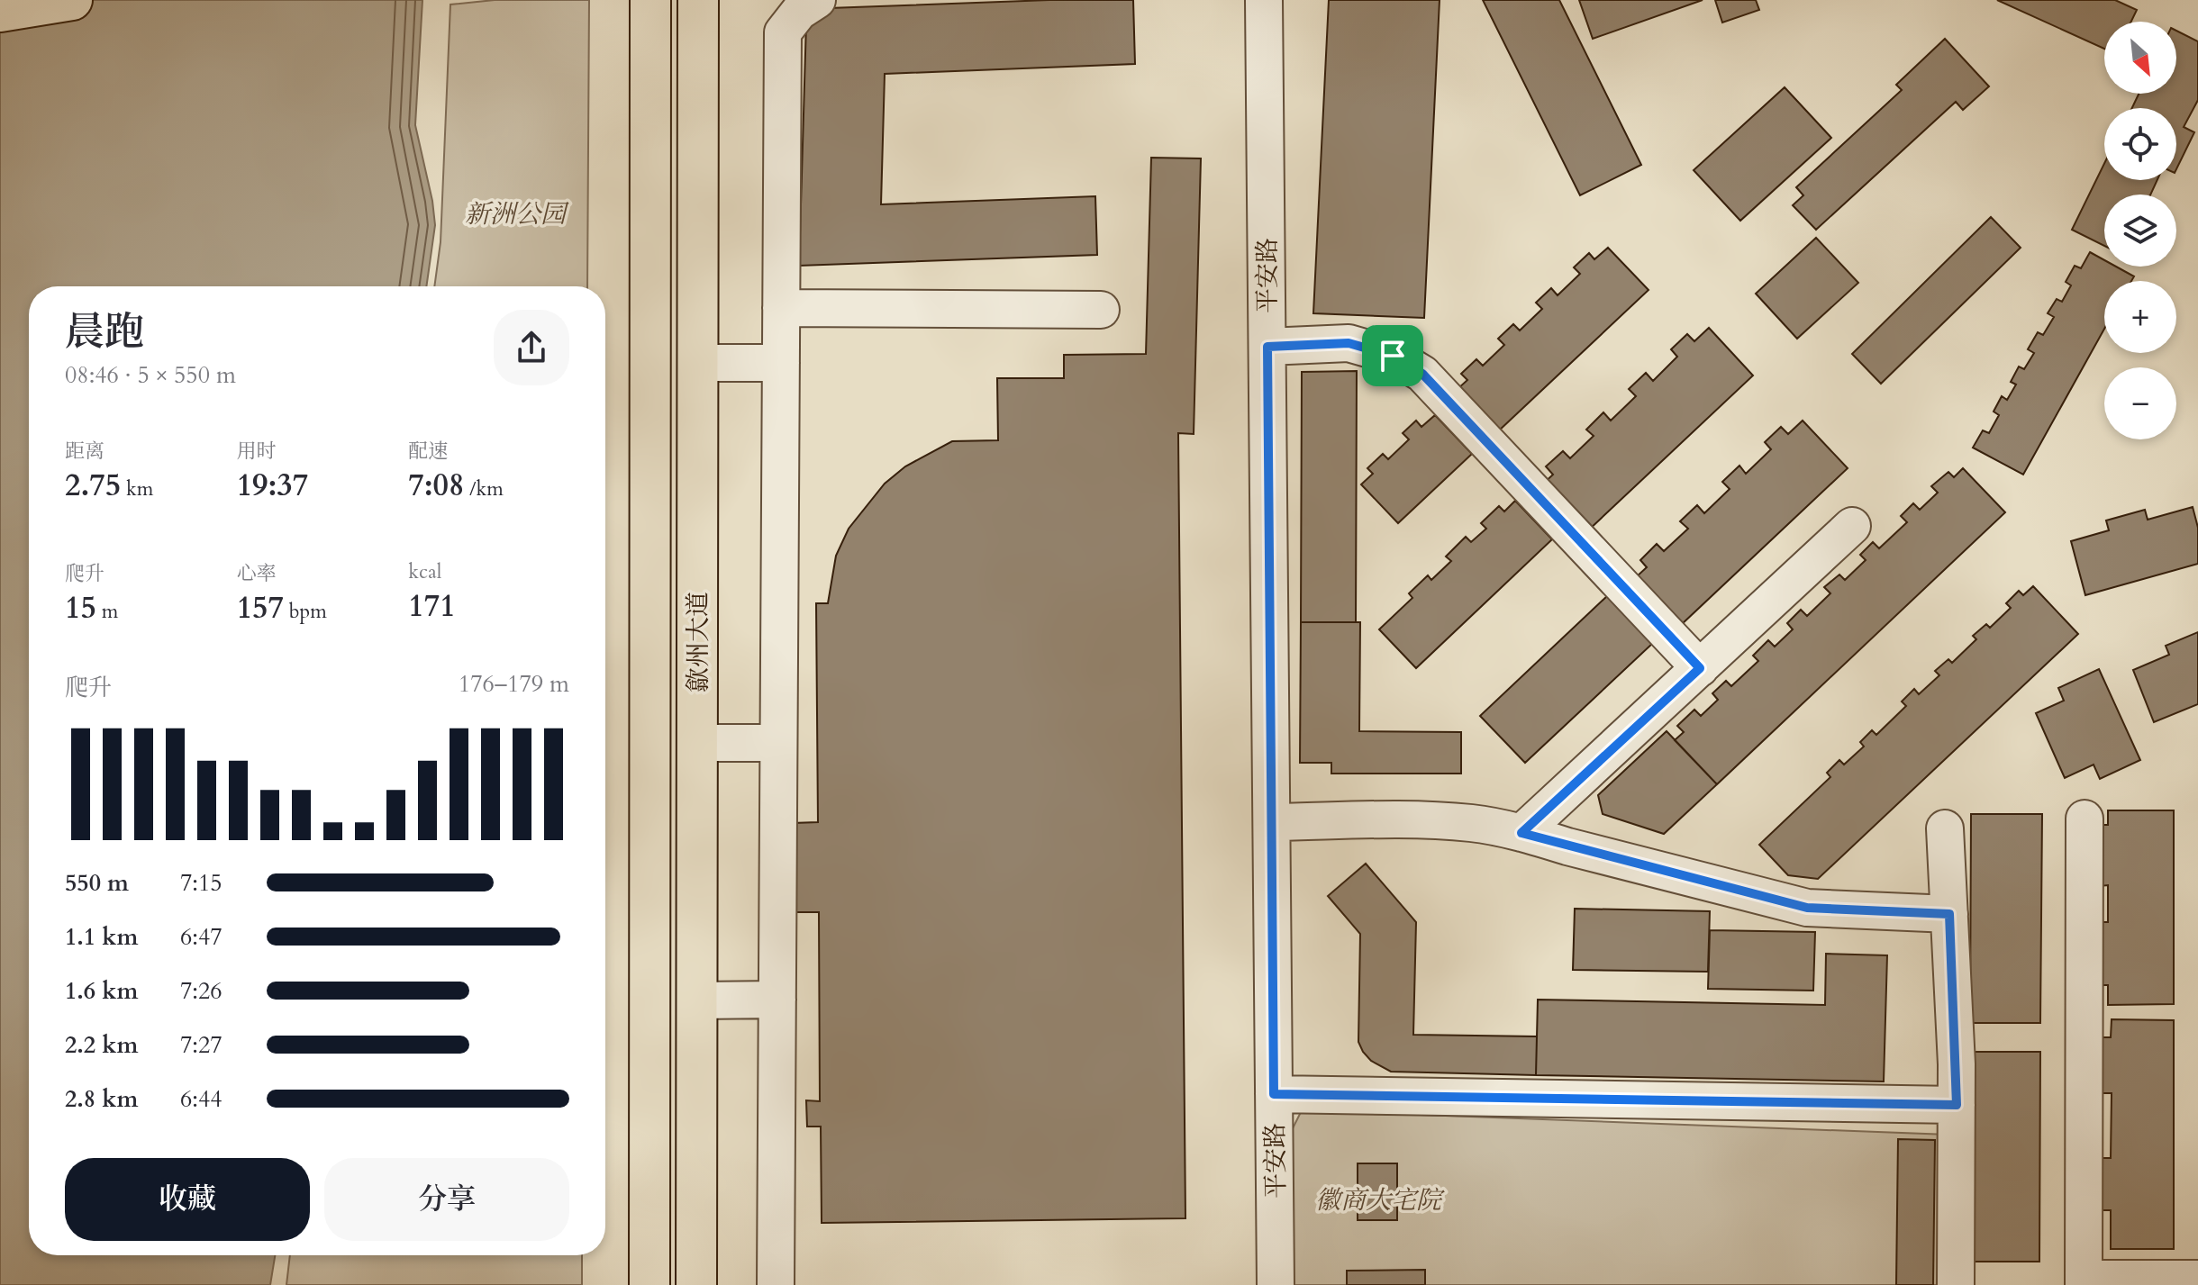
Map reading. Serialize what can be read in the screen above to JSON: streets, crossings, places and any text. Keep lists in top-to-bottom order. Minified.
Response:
{"streets":{"main road":["歙州大道"],"street":["平安路"]},"parks":["新洲公园","徽商大宅院"],"north":"bottom right","page":{"map_buttons":["+","−"],"heading":["晨跑","08:46 · 5 × 550 m"],"stats":[["距离","2.75 km"],["用时","19:37"],["配速","7:08 /km"],["爬升","15 m"],["心率","157 bpm"],["kcal","171"]],"chart":["爬升","176–179 m"],"list":[{"name":"550 m","note":"7:15"},{"name":"1.1 km","note":"6:47"},{"name":"1.6 km","note":"7:26"},{"name":"2.2 km","note":"7:27"},{"name":"2.8 km","note":"6:44"}],"buttons":["收藏","分享"]}}
